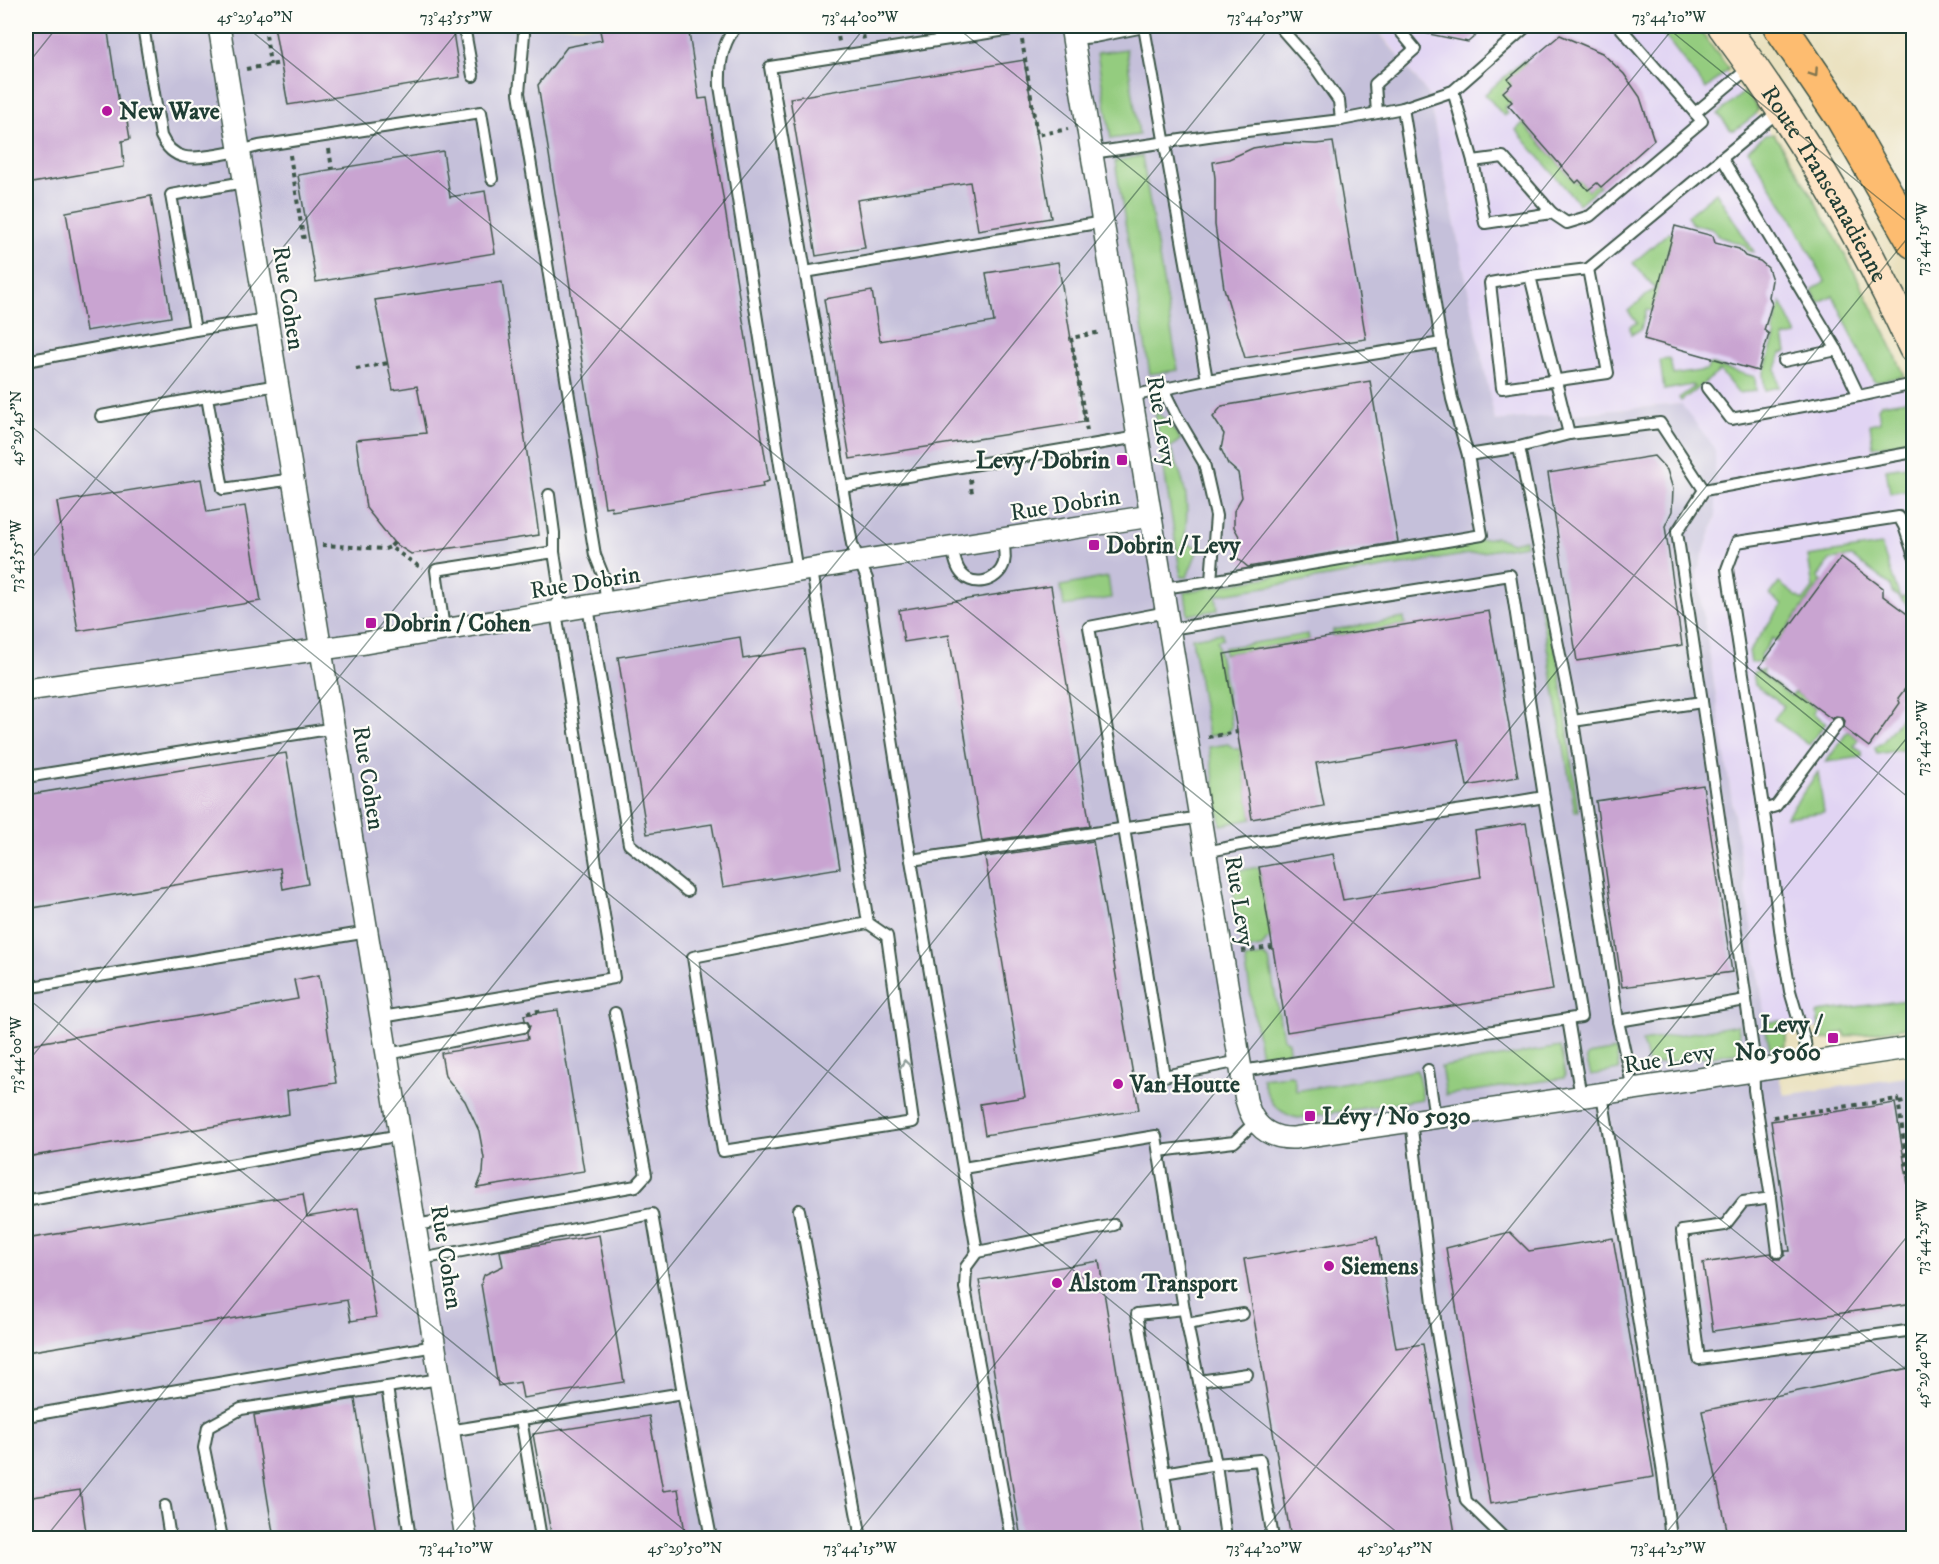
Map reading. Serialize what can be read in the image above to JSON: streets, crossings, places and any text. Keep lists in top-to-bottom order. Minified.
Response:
{"streets":{"main road":["Route Transcanadienne"],"street":["Rue Cohen","Rue Levy","Rue Dobrin"]},"crossings":[["Rue Cohen","Rue Dobrin"],["Rue Levy","Rue Dobrin"]],"places":{"other":["New Wave","Van Houtte","Siemens","Alstom Transport"],"transit":["Levy / Dobrin","Dobrin / Levy","Dobrin / Cohen","Levy / No 5060","Lévy / No 5030"]},"coordinates":["45°29'40\"N","73°43'55\"W","73°44'00\"W","73°44'05\"W","73°44'10\"W","73°44'15\"W","45°29'45\"N","73°44'20\"W","73°44'25\"W","45°29'50\"N"]}
